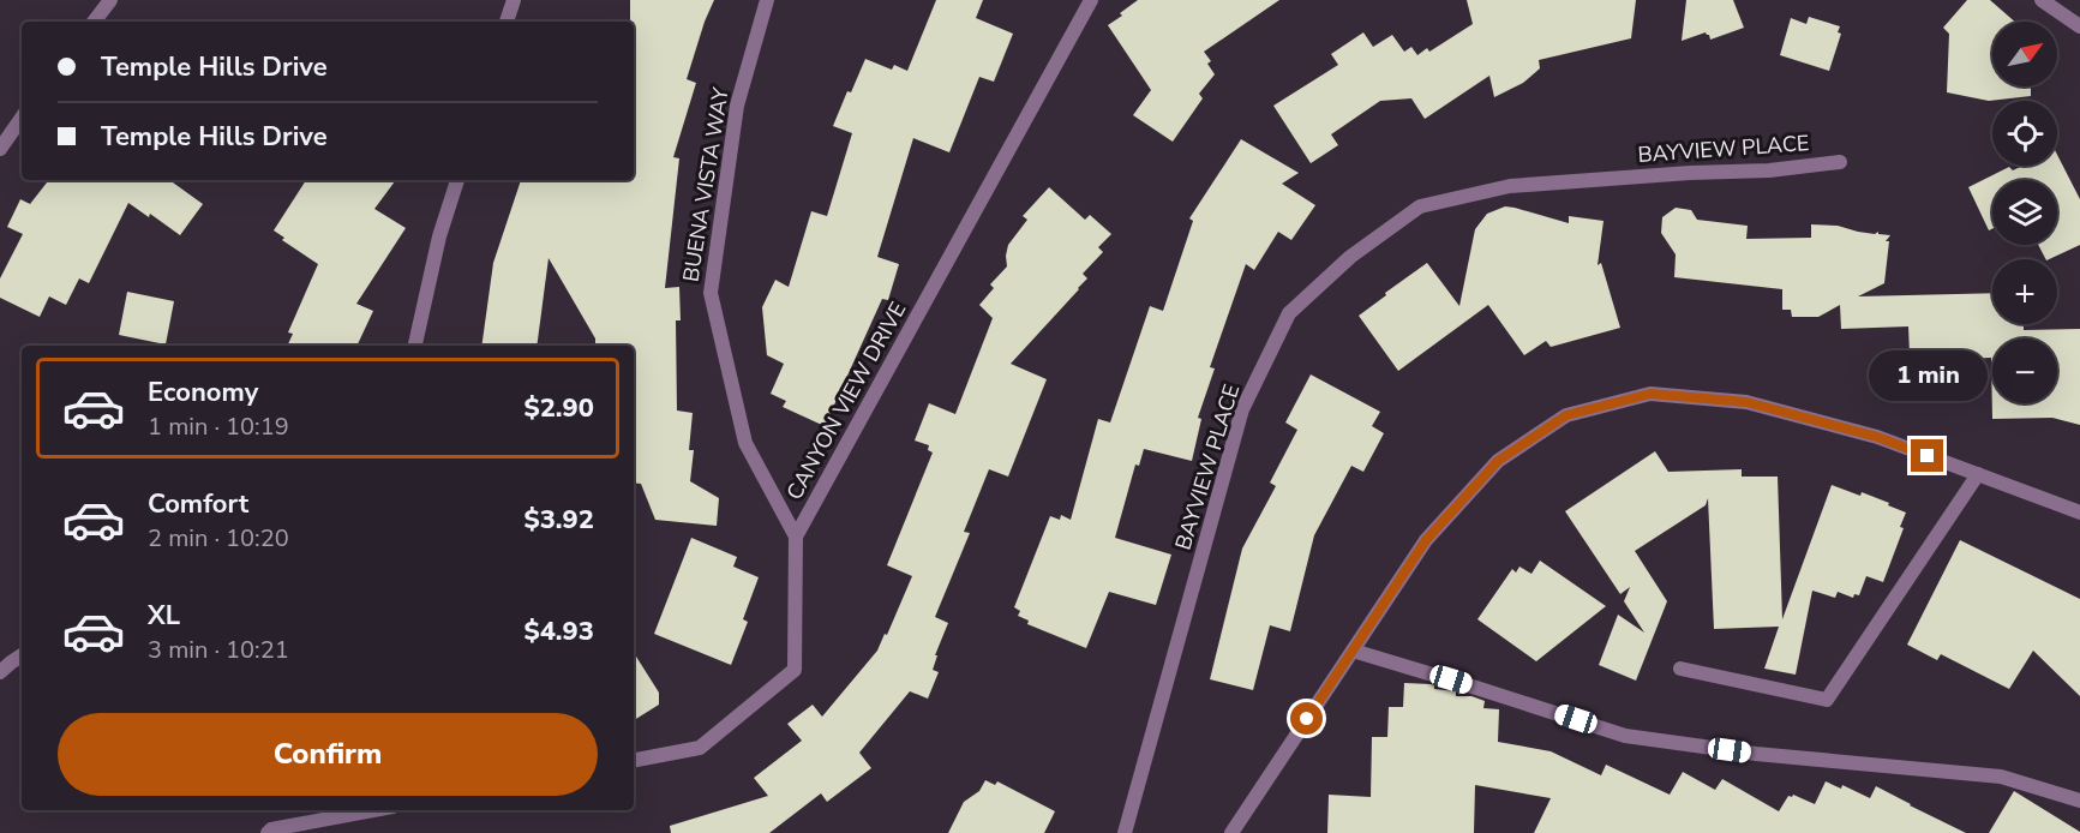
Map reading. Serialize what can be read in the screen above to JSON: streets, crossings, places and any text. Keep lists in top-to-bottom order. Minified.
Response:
{"streets":{"street":["BAYVIEW PLACE","BUENA VISTA WAY","CANYON VIEW DRIVE"]},"crossings":[["BUENA VISTA WAY","CANYON VIEW DRIVE"]],"north":"top right","page":{"map_buttons":["+","−"],"banner":["Temple Hills Drive","Temple Hills Drive"],"bubble":"1 min","list":[{"name":"Economy","note":"1 min · 10:19","value":"$2.90"},{"name":"Comfort","note":"2 min · 10:20","value":"$3.92"},{"name":"XL","note":"3 min · 10:21","value":"$4.93"}],"buttons":"Confirm"}}
